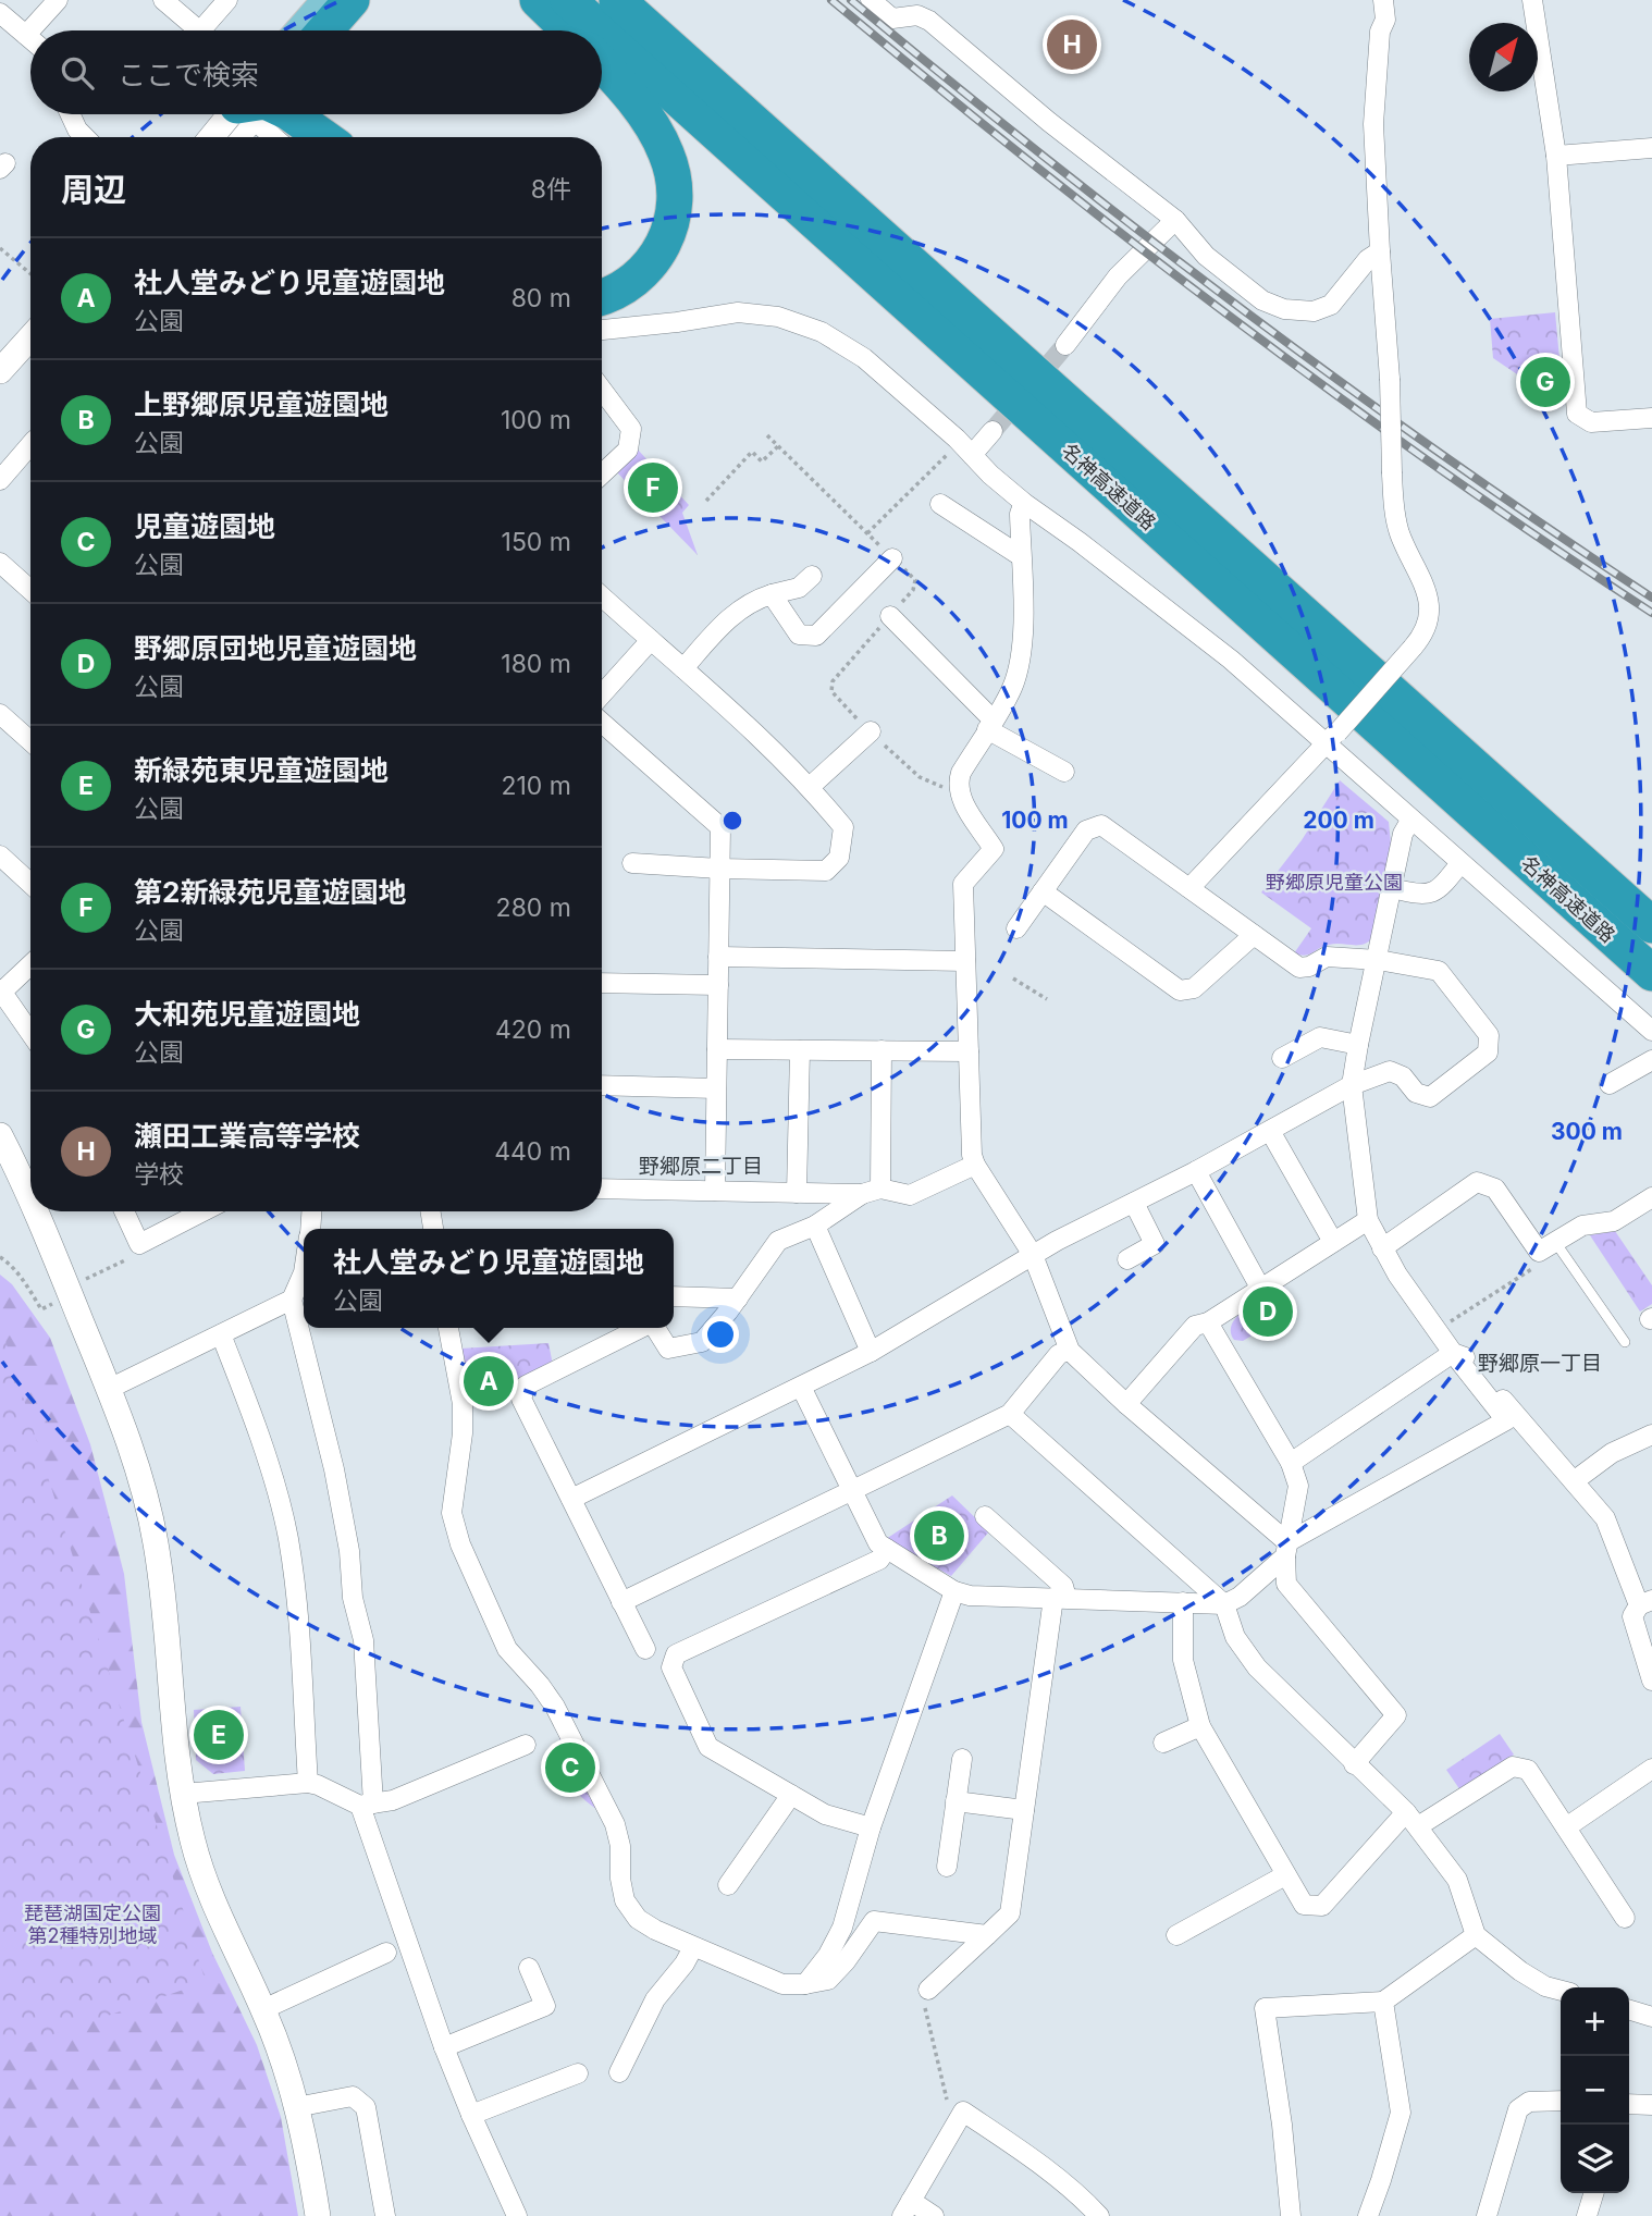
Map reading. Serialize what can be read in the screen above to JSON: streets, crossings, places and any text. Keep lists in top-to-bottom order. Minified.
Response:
{"streets":{"highway":["名神高速道路"]},"districts":["野郷原二丁目","野郷原一丁目"],"parks":["野郷原児童公園","琵琶湖国定公園 第2種特別地域"],"north":"top right","page":{"pins":["H","G","F","D","A","B","E","C"],"search":"ここで検索","heading":["周辺","8件"],"list":[{"mark":"A","name":"社人堂みどり児童遊園地","note":"公園","value":"80 m"},{"mark":"B","name":"上野郷原児童遊園地","note":"公園","value":"100 m"},{"mark":"C","name":"児童遊園地","note":"公園","value":"150 m"},{"mark":"D","name":"野郷原団地児童遊園地","note":"公園","value":"180 m"},{"mark":"E","name":"新緑苑東児童遊園地","note":"公園","value":"210 m"},{"mark":"F","name":"第2新緑苑児童遊園地","note":"公園","value":"280 m"},{"mark":"G","name":"大和苑児童遊園地","note":"公園","value":"420 m"},{"mark":"H","name":"瀬田工業高等学校","note":"学校","value":"440 m"}],"popup":["社人堂みどり児童遊園地","公園"],"map_buttons":["+","−"]},"rings":["100 m","200 m","300 m"]}
